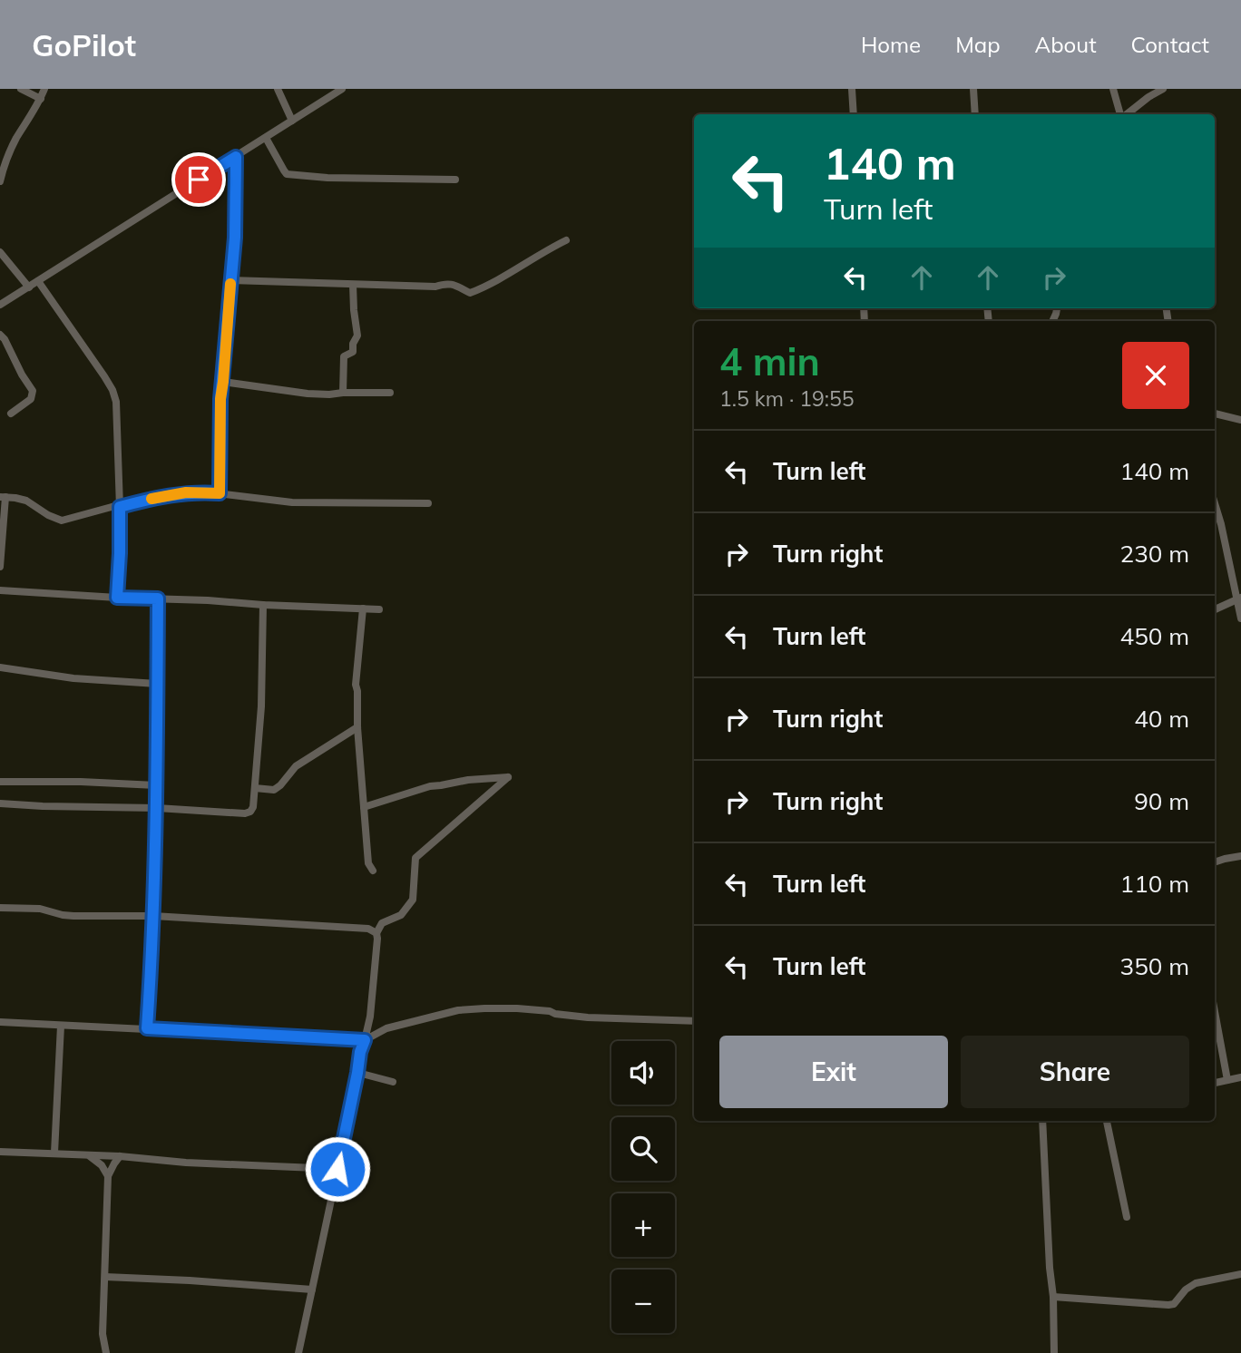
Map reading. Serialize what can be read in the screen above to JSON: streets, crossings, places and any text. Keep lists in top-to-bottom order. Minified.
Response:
{"page":{"header":"GoPilot","nav":["Home","Map","About","Contact"],"turn":["140 m","Turn left"],"heading":["4 min","1.5 km · 19:55"],"list":[{"name":"Turn left","value":"140 m"},{"name":"Turn right","value":"230 m"},{"name":"Turn left","value":"450 m"},{"name":"Turn right","value":"40 m"},{"name":"Turn right","value":"90 m"},{"name":"Turn left","value":"110 m"},{"name":"Turn left","value":"350 m"}],"buttons":["Exit","Share"],"map_buttons":["+","−"]}}
